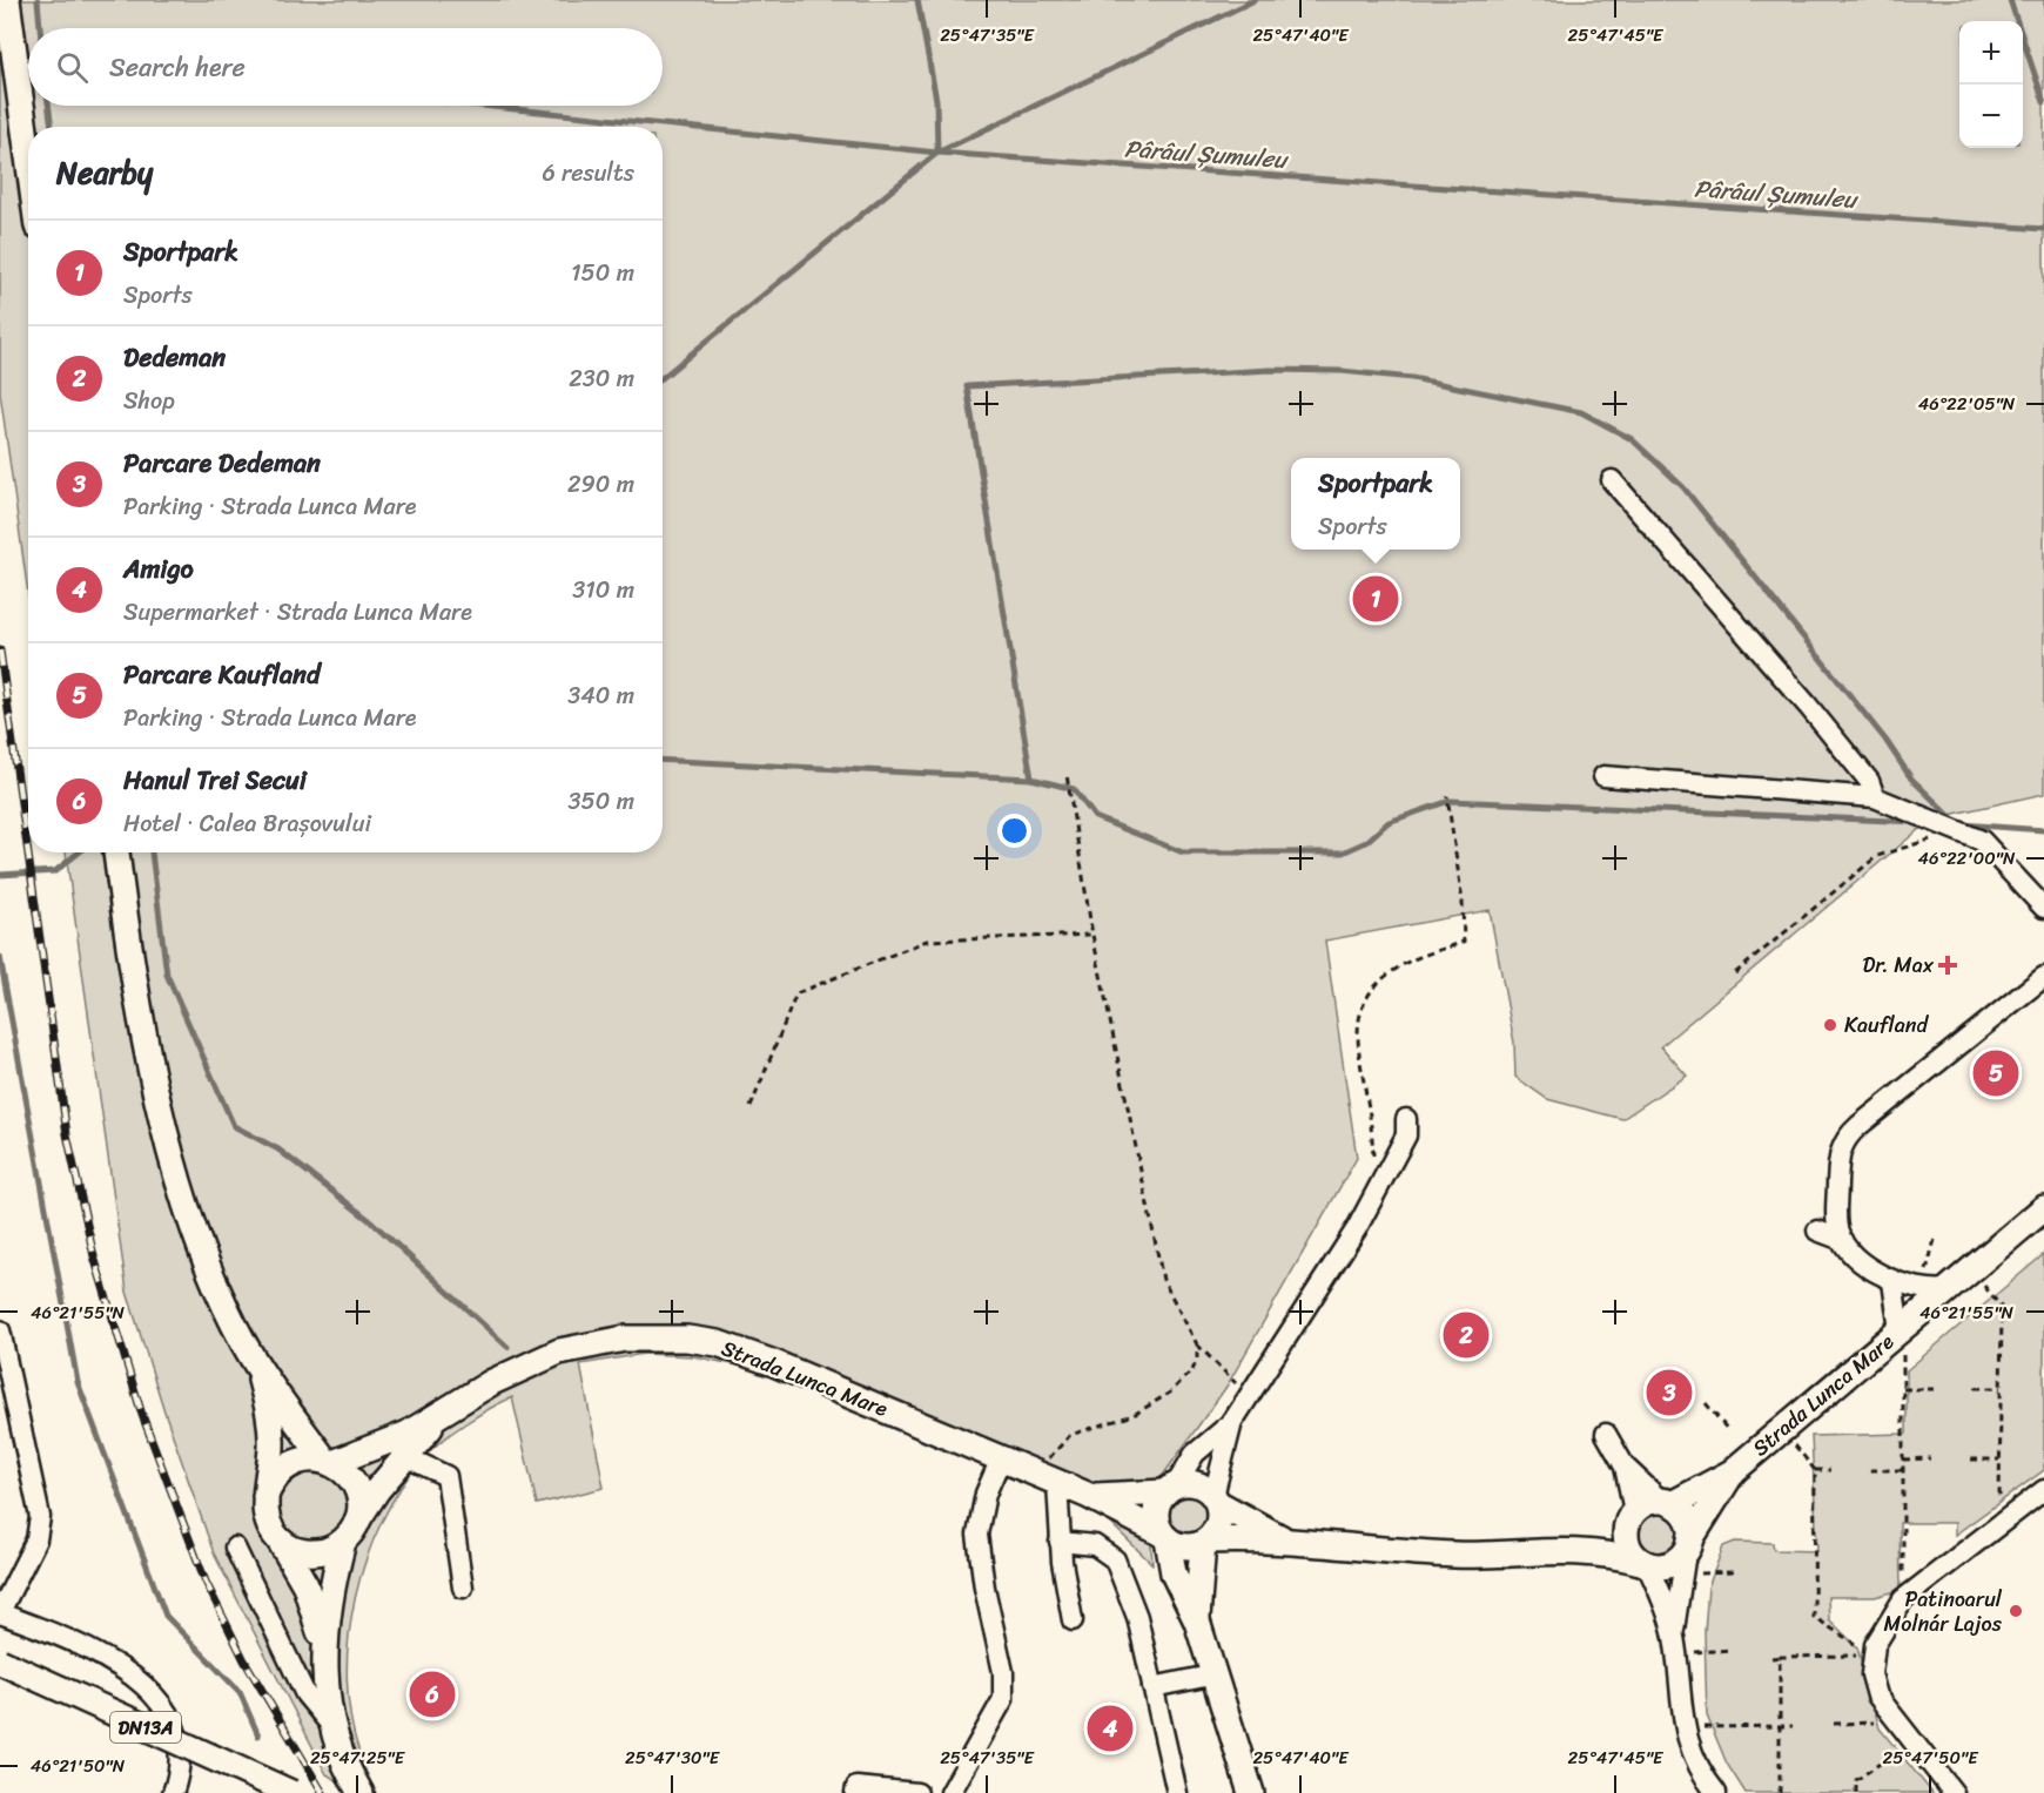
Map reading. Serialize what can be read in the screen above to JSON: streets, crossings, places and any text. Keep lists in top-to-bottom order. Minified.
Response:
{"streets":{"main road":["Strada Lunca Mare","DN13A"]},"water":["Pârâul Șumuleu"],"places":{"health":["Dr. Max"],"other":["Kaufland","Patinoarul Molnár Lajos"]},"page":{"map_buttons":["+","−"],"search":"Search here","heading":["Nearby","6 results"],"list":[{"mark":"1","name":"Sportpark","note":"Sports","value":"150 m"},{"mark":"2","name":"Dedeman","note":"Shop","value":"230 m"},{"mark":"3","name":"Parcare Dedeman","note":"Parking · Strada Lunca Mare","value":"290 m"},{"mark":"4","name":"Amigo","note":"Supermarket · Strada Lunca Mare","value":"310 m"},{"mark":"5","name":"Parcare Kaufland","note":"Parking · Strada Lunca Mare","value":"340 m"},{"mark":"6","name":"Hanul Trei Secui","note":"Hotel · Calea Brașovului","value":"350 m"}],"popup":["Sportpark","Sports"],"pins":["1","5","2","3","6","4"]},"coordinates":["25°47'35\"E","25°47'40\"E","25°47'45\"E","46°22'05\"N","46°22'00\"N","46°21'55\"N","25°47'25\"E","25°47'30\"E","25°47'50\"E","46°21'50\"N"]}
